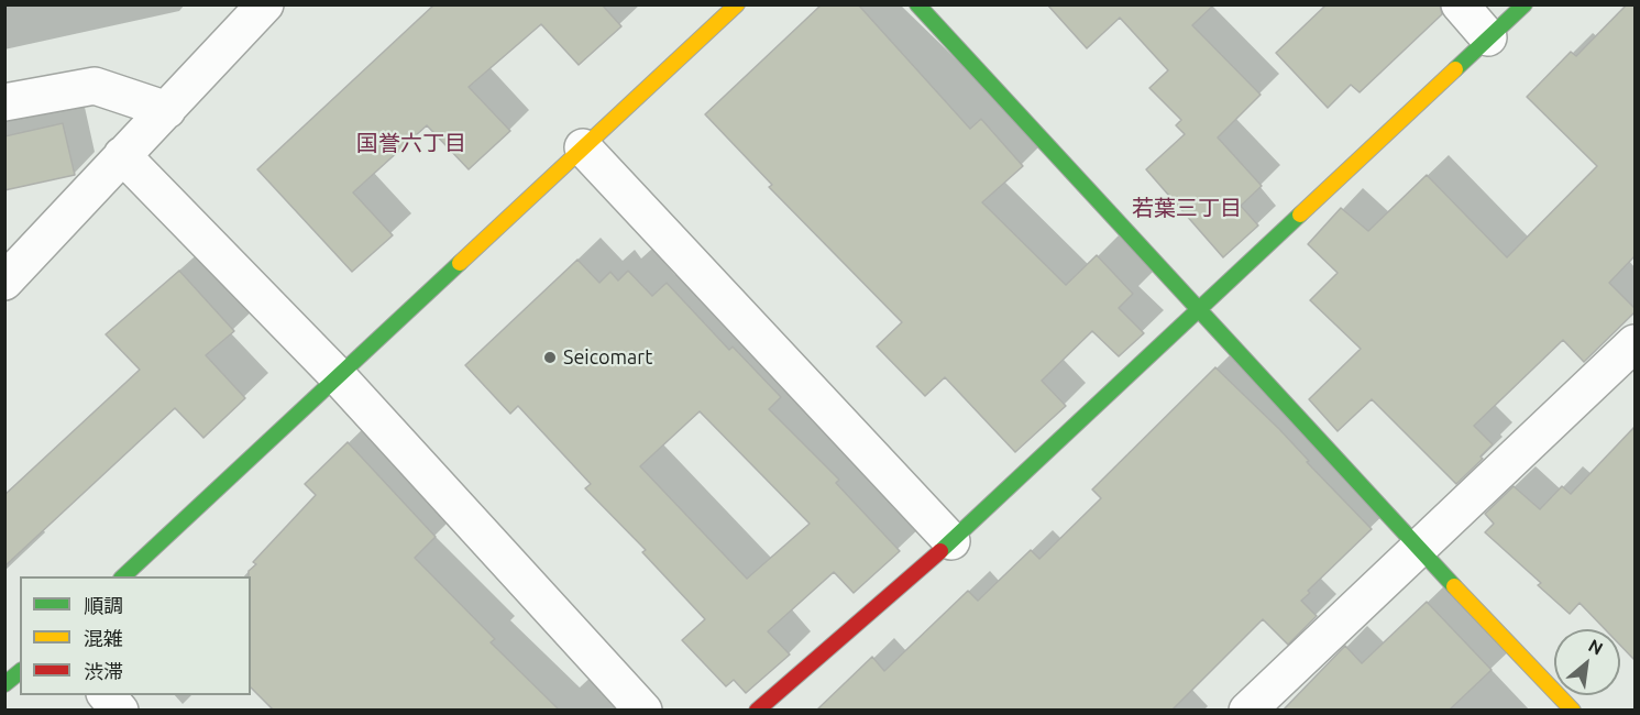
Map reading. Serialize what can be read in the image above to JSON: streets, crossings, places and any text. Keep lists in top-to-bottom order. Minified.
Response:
{"districts":["国誉六丁目","若葉三丁目"],"places":["Seicomart"],"legend":["順調","混雑","渋滞"],"north":"top right"}
